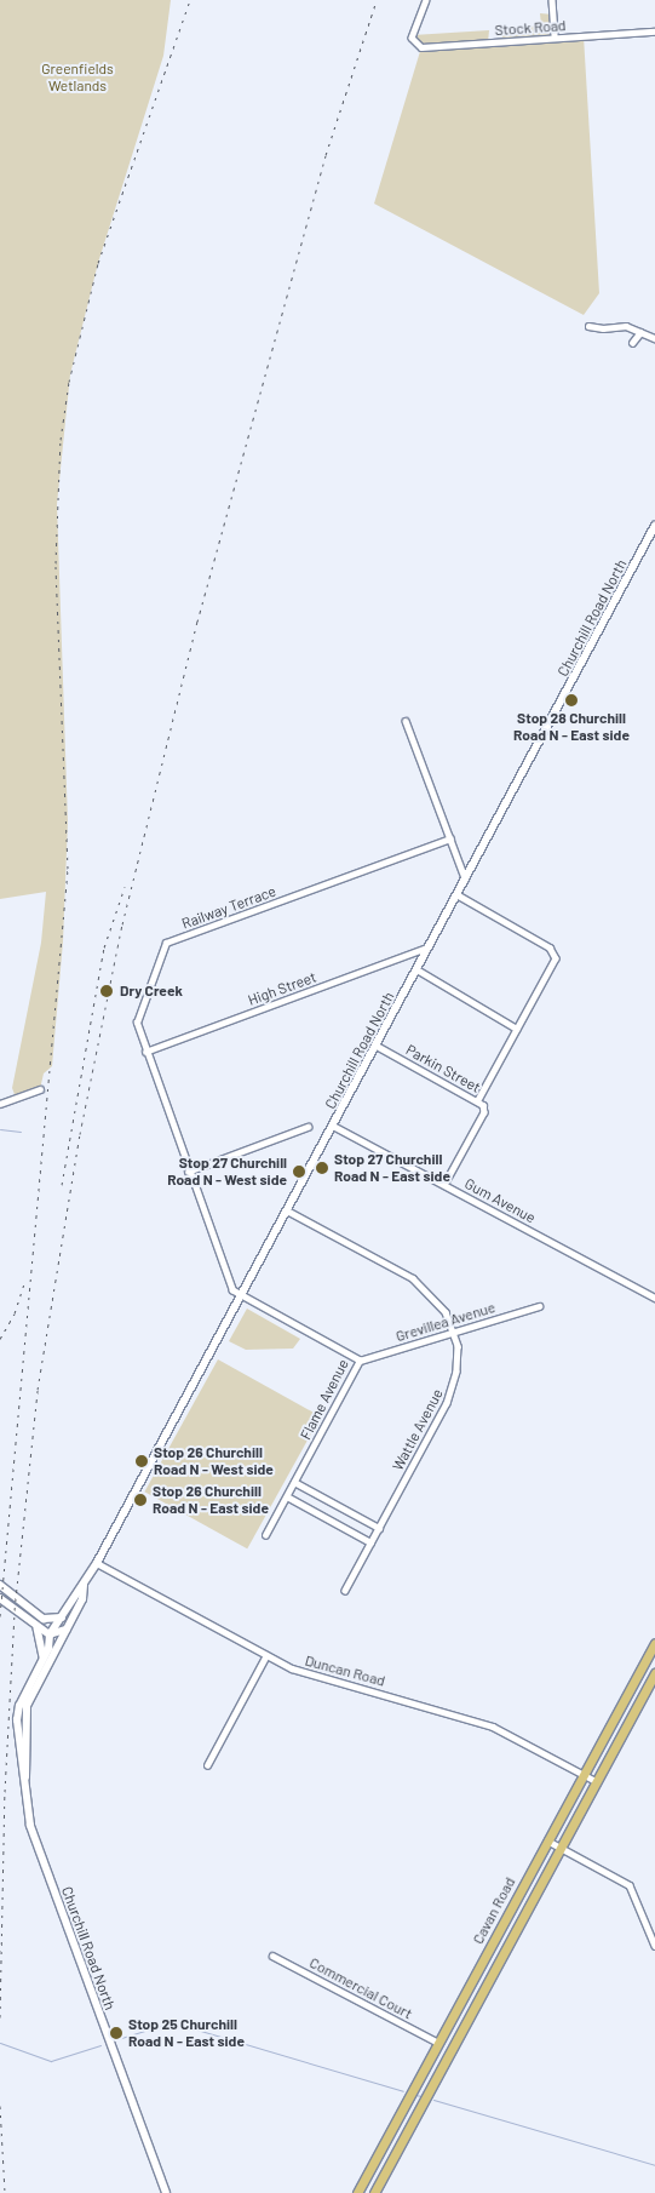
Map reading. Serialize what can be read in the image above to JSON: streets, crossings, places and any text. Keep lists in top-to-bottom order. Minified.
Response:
{"streets":{"main road":["Cavan Road"],"street":["Stock Road","Churchill Road North","Railway Terrace","High Street","Parkin Street","Gum Avenue","Grevillea Avenue","Flame Avenue","Wattle Avenue","Duncan Road","Commercial Court"]},"crossings":[["Churchill Road North","Railway Terrace"],["Churchill Road North","High Street"],["Churchill Road North","Parkin Street"],["Churchill Road North","Gum Avenue"],["Churchill Road North","Flame Avenue"],["Churchill Road North","Wattle Avenue"],["Churchill Road North","Duncan Road"],["Railway Terrace","High Street"],["Railway Terrace","Flame Avenue"],["Parkin Street","Gum Avenue"],["Grevillea Avenue","Flame Avenue"],["Grevillea Avenue","Wattle Avenue"],["Duncan Road","Cavan Road"],["Cavan Road","Commercial Court"]],"parks":["Greenfields Wetlands"],"places":["Stop 28 Churchill Road N - East side","Dry Creek","Stop 27 Churchill Road N - East side","Stop 27 Churchill Road N - West side","Stop 26 Churchill Road N - West side","Stop 26 Churchill Road N - East side","Stop 25 Churchill Road N - East side"]}
